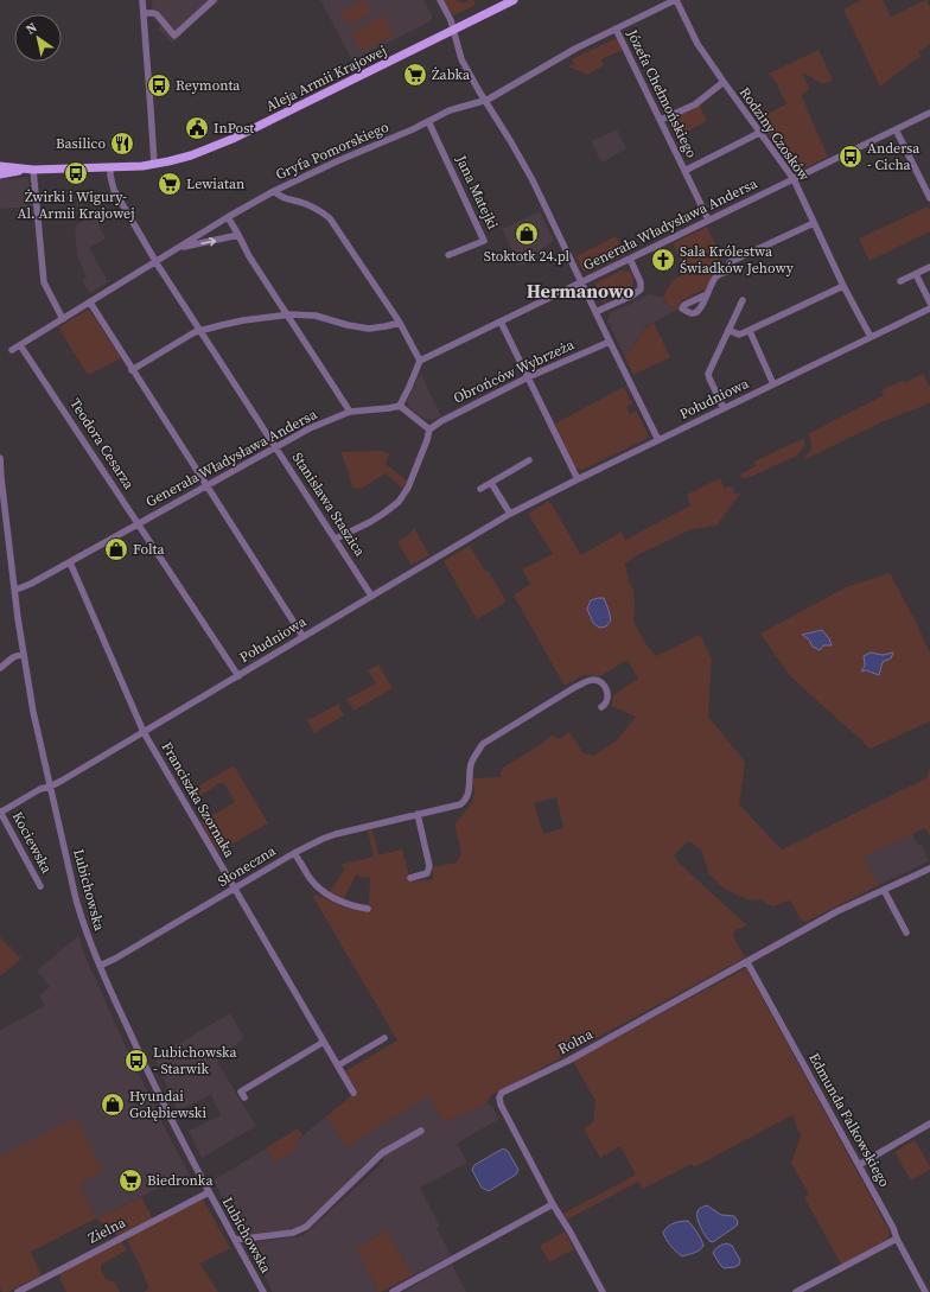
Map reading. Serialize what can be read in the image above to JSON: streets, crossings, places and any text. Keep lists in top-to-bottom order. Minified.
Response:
{"streets":{"main road":["Aleja Armii Krajowej"],"street":["Józefa Chełmońskiego","Rodziny Czosków","Gryfa Pomorskiego","Jana Matejki","Generała Władysława Andersa","Obrońców Wybrzeża","Południowa","Teodora Cesarza","Stanisława Staszica","Franciszka Szornaka","Kociewska","Słoneczna","Lubichowska","Rolna","Edmunda Falkowskiego","Zielna"]},"crossings":[["Aleja Armii Krajowej","Stanisława Staszica"],["Józefa Chełmońskiego","Rodziny Czosków"],["Józefa Chełmońskiego","Gryfa Pomorskiego"],["Józefa Chełmońskiego","Generała Władysława Andersa"],["Rodziny Czosków","Gryfa Pomorskiego"],["Rodziny Czosków","Generała Władysława Andersa"],["Rodziny Czosków","Południowa"],["Gryfa Pomorskiego","Jana Matejki"],["Gryfa Pomorskiego","Teodora Cesarza"],["Gryfa Pomorskiego","Stanisława Staszica"],["Generała Władysława Andersa","Teodora Cesarza"],["Generała Władysława Andersa","Stanisława Staszica"],["Generała Władysława Andersa","Franciszka Szornaka"],["Generała Władysława Andersa","Lubichowska"],["Południowa","Teodora Cesarza"],["Południowa","Stanisława Staszica"],["Południowa","Franciszka Szornaka"],["Południowa","Kociewska"],["Południowa","Lubichowska"],["Franciszka Szornaka","Słoneczna"],["Słoneczna","Lubichowska"],["Lubichowska","Zielna"],["Rolna","Edmunda Falkowskiego"]],"districts":["Hermanowo"],"places":{"supermarket":["Żabka","Lewiatan","Biedronka"],"bus stop":["Reymonta","Andersa - Cicha","Żwirki i Wigury- Al. Armii Krajowej","Lubichowska - Starwik"],"public building":["InPost"],"restaurant":["Basilico"],"shop":["Stoktotk 24.pl","Folta","Hyundai Gołębiewski"],"church":["Sala Królestwa Świadków Jehowy"]},"north":"top left"}
